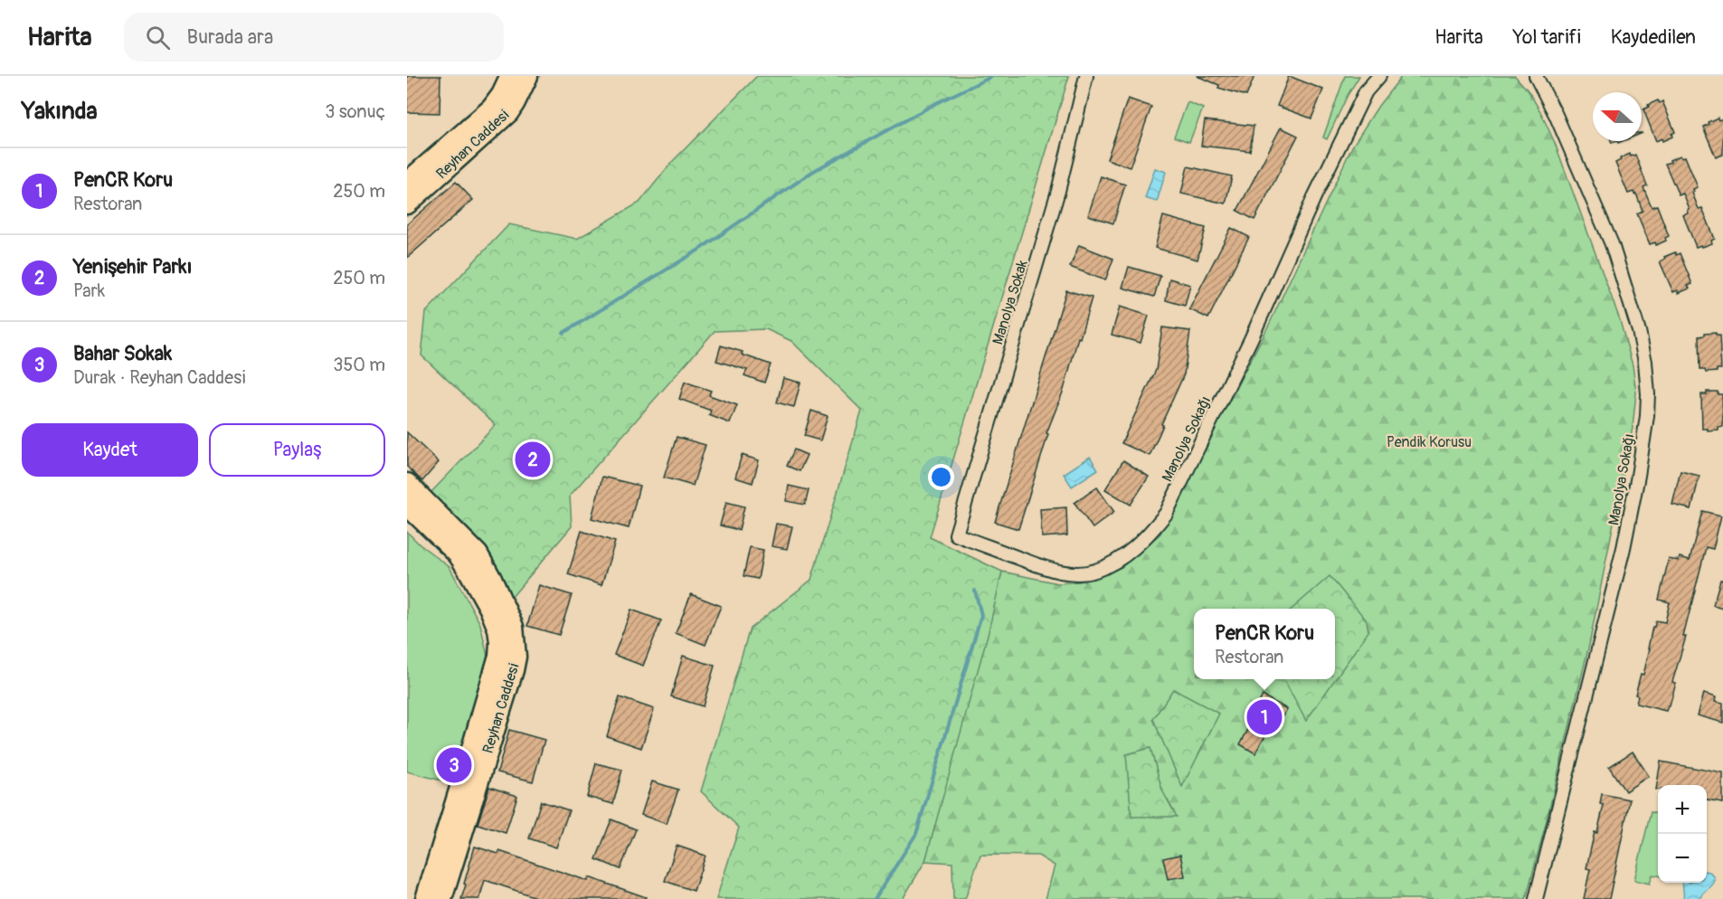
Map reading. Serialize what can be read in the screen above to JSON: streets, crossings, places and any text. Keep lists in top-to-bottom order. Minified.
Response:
{"streets":{"main road":["Reyhan Caddesi"],"street":["Manolya Sokak","Manolya Sokağı"]},"crossings":[["Manolya Sokak","Manolya Sokağı"]],"parks":["Pendik Korusu"],"north":"left","page":{"header":"Harita","search":"Burada ara","nav":["Harita","Yol tarifi","Kaydedilen"],"heading":["Yakında","3 sonuç"],"list":[{"mark":"1","name":"PenCR Koru","note":"Restoran","value":"250 m"},{"mark":"2","name":"Yenişehir Parkı","note":"Park","value":"250 m"},{"mark":"3","name":"Bahar Sokak","note":"Durak · Reyhan Caddesi","value":"350 m"}],"buttons":["Kaydet","Paylaş"],"pins":["2","1","3"],"popup":["PenCR Koru","Restoran"],"map_buttons":["+","−"]}}
